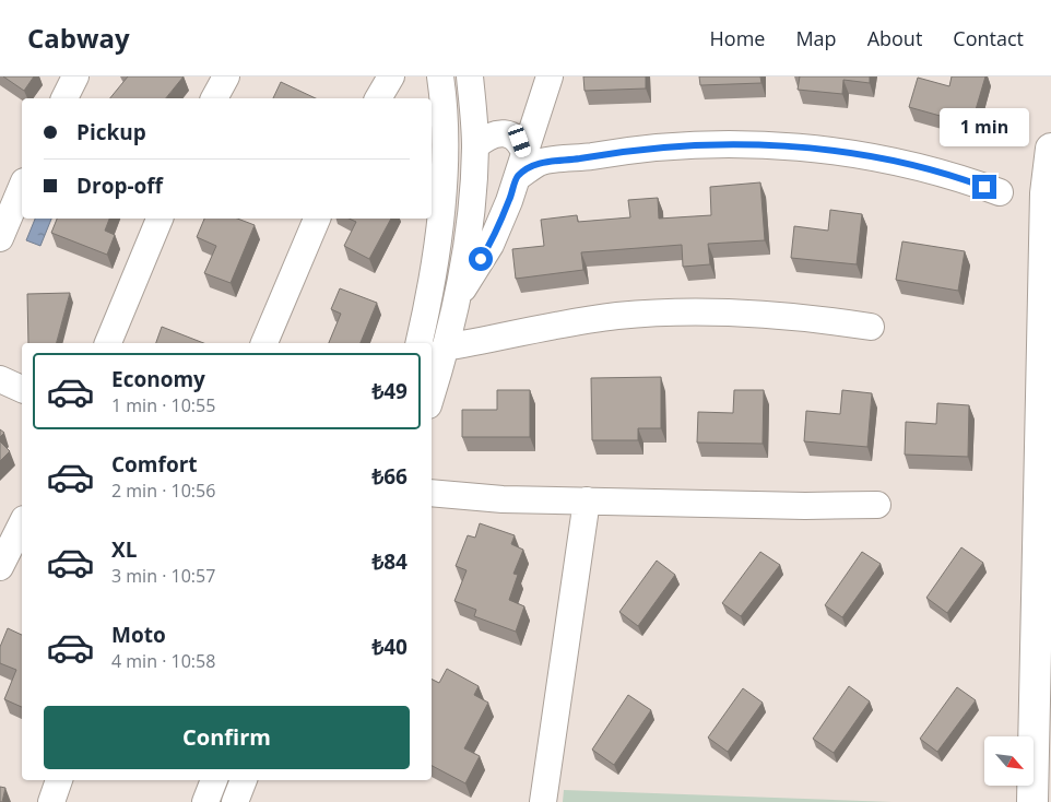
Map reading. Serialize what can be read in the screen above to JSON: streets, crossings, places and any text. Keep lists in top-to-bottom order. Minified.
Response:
{"north":"bottom right","page":{"header":"Cabway","nav":["Home","Map","About","Contact"],"banner":["Pickup","Drop-off"],"bubble":"1 min","list":[{"name":"Economy","note":"1 min · 10:55","value":"₺49"},{"name":"Comfort","note":"2 min · 10:56","value":"₺66"},{"name":"XL","note":"3 min · 10:57","value":"₺84"},{"name":"Moto","note":"4 min · 10:58","value":"₺40"}],"buttons":"Confirm"}}
